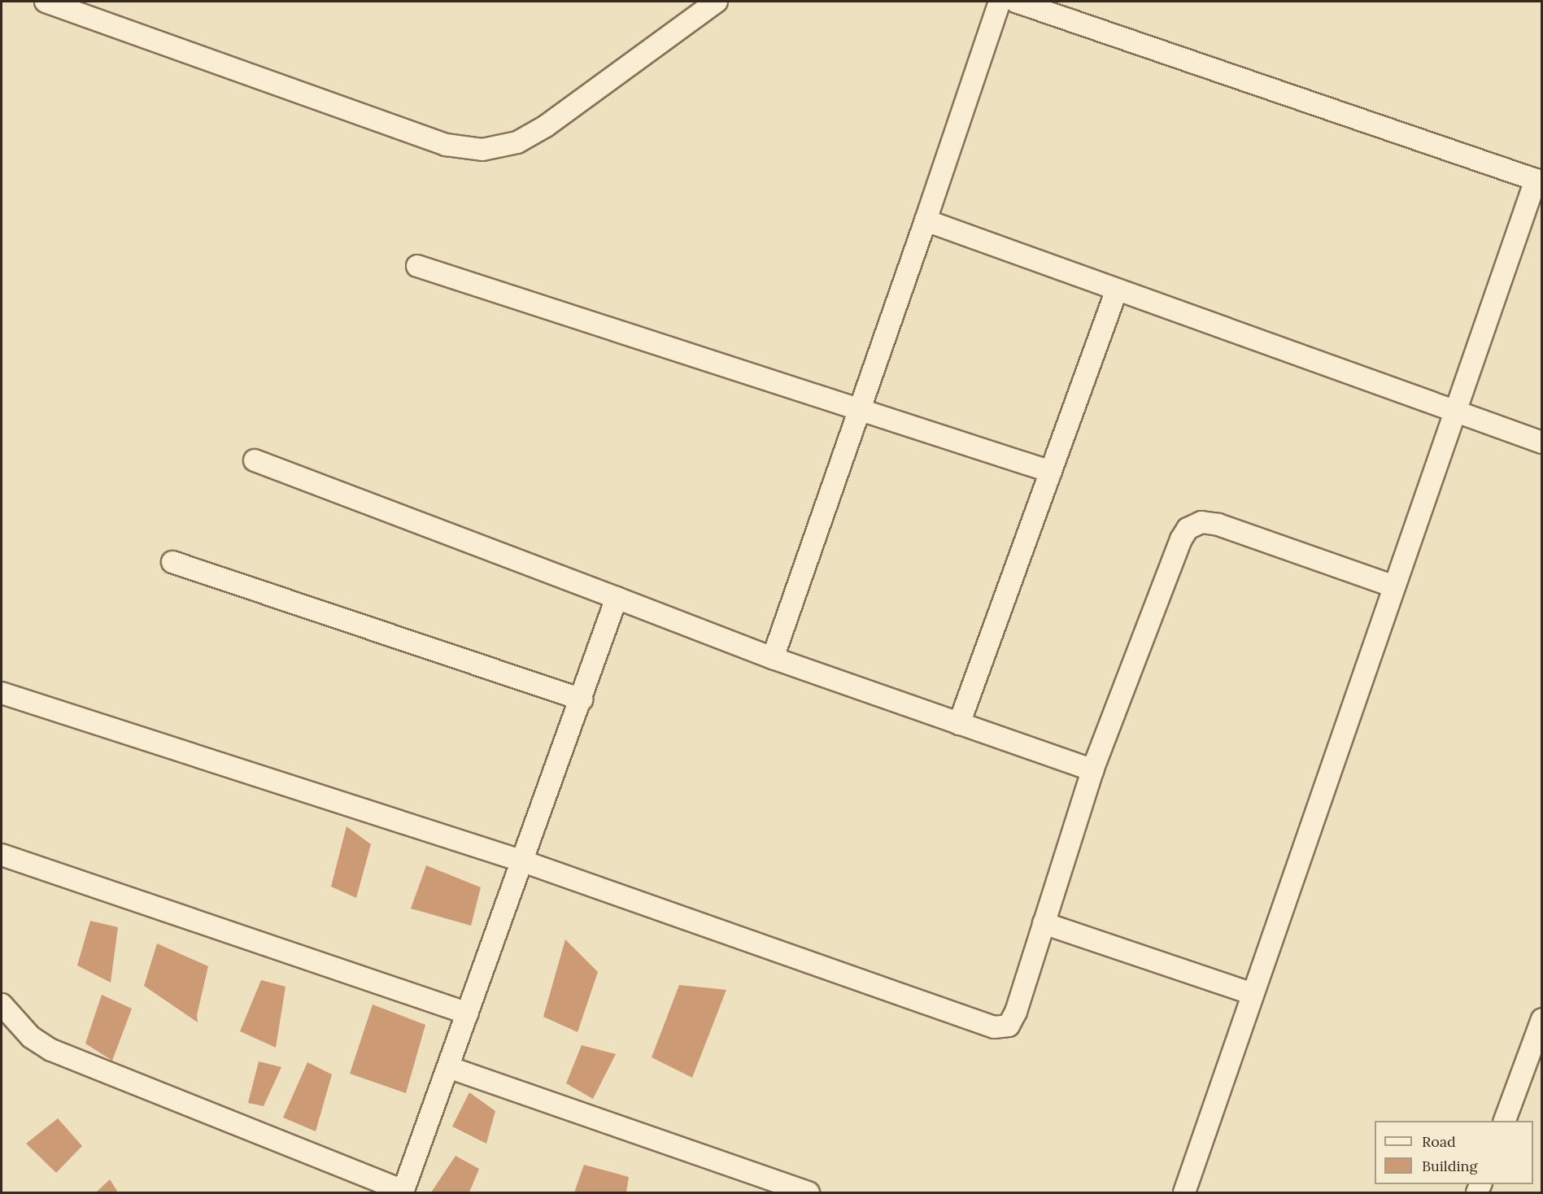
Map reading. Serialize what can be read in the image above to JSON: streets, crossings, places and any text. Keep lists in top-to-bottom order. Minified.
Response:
{"legend":["Road","Building"]}
